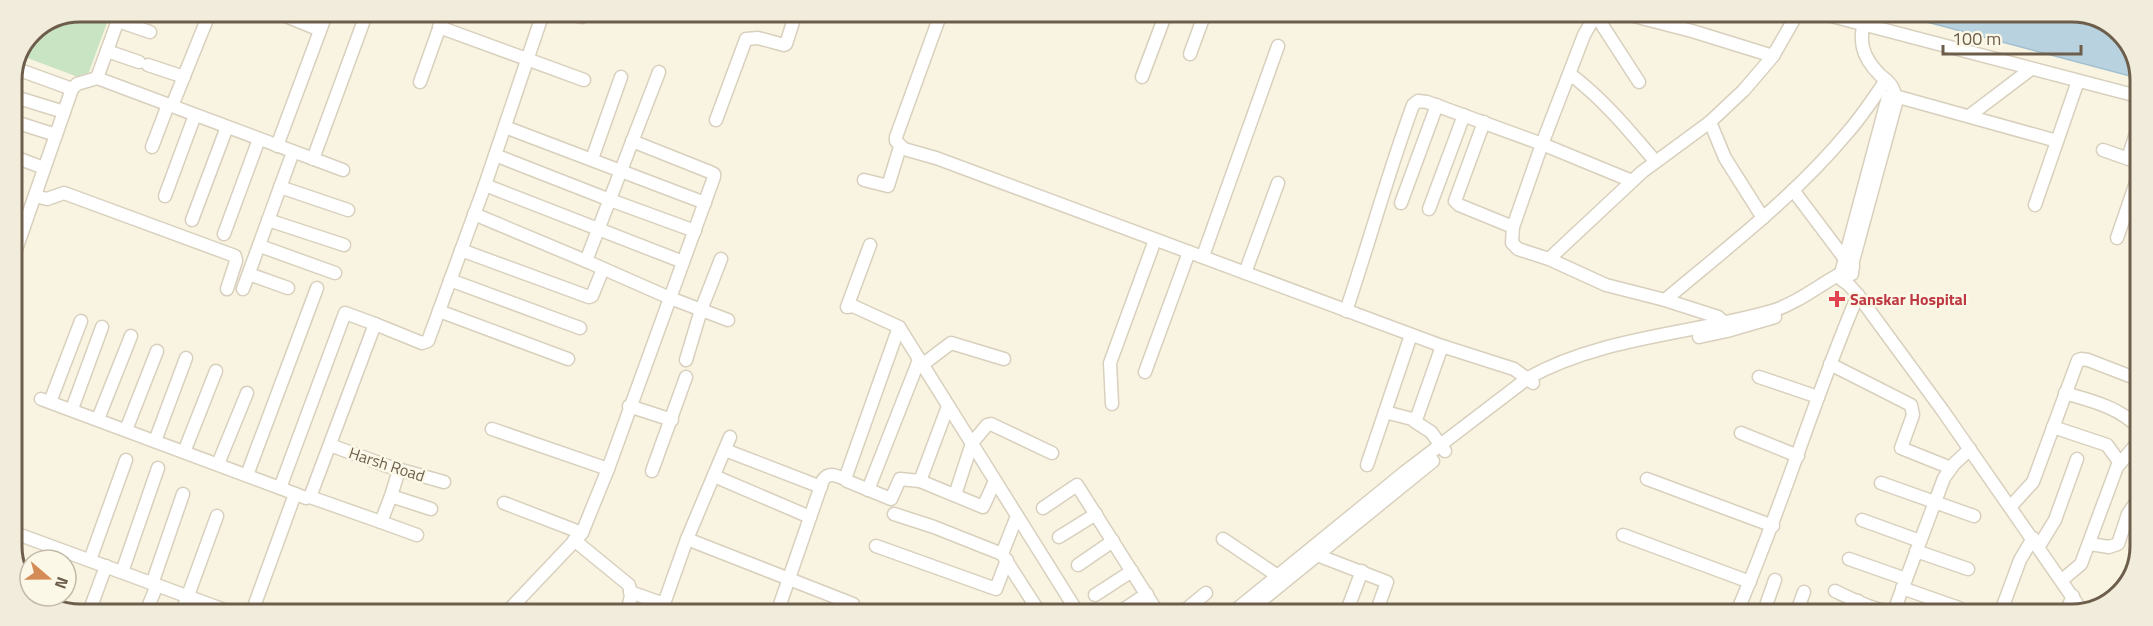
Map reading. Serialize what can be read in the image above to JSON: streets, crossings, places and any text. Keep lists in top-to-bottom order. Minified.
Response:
{"streets":{"street":["Harsh Road"]},"places":{"health":["Sanskar Hospital"]},"scale_bar":"100 m","north":"right"}
